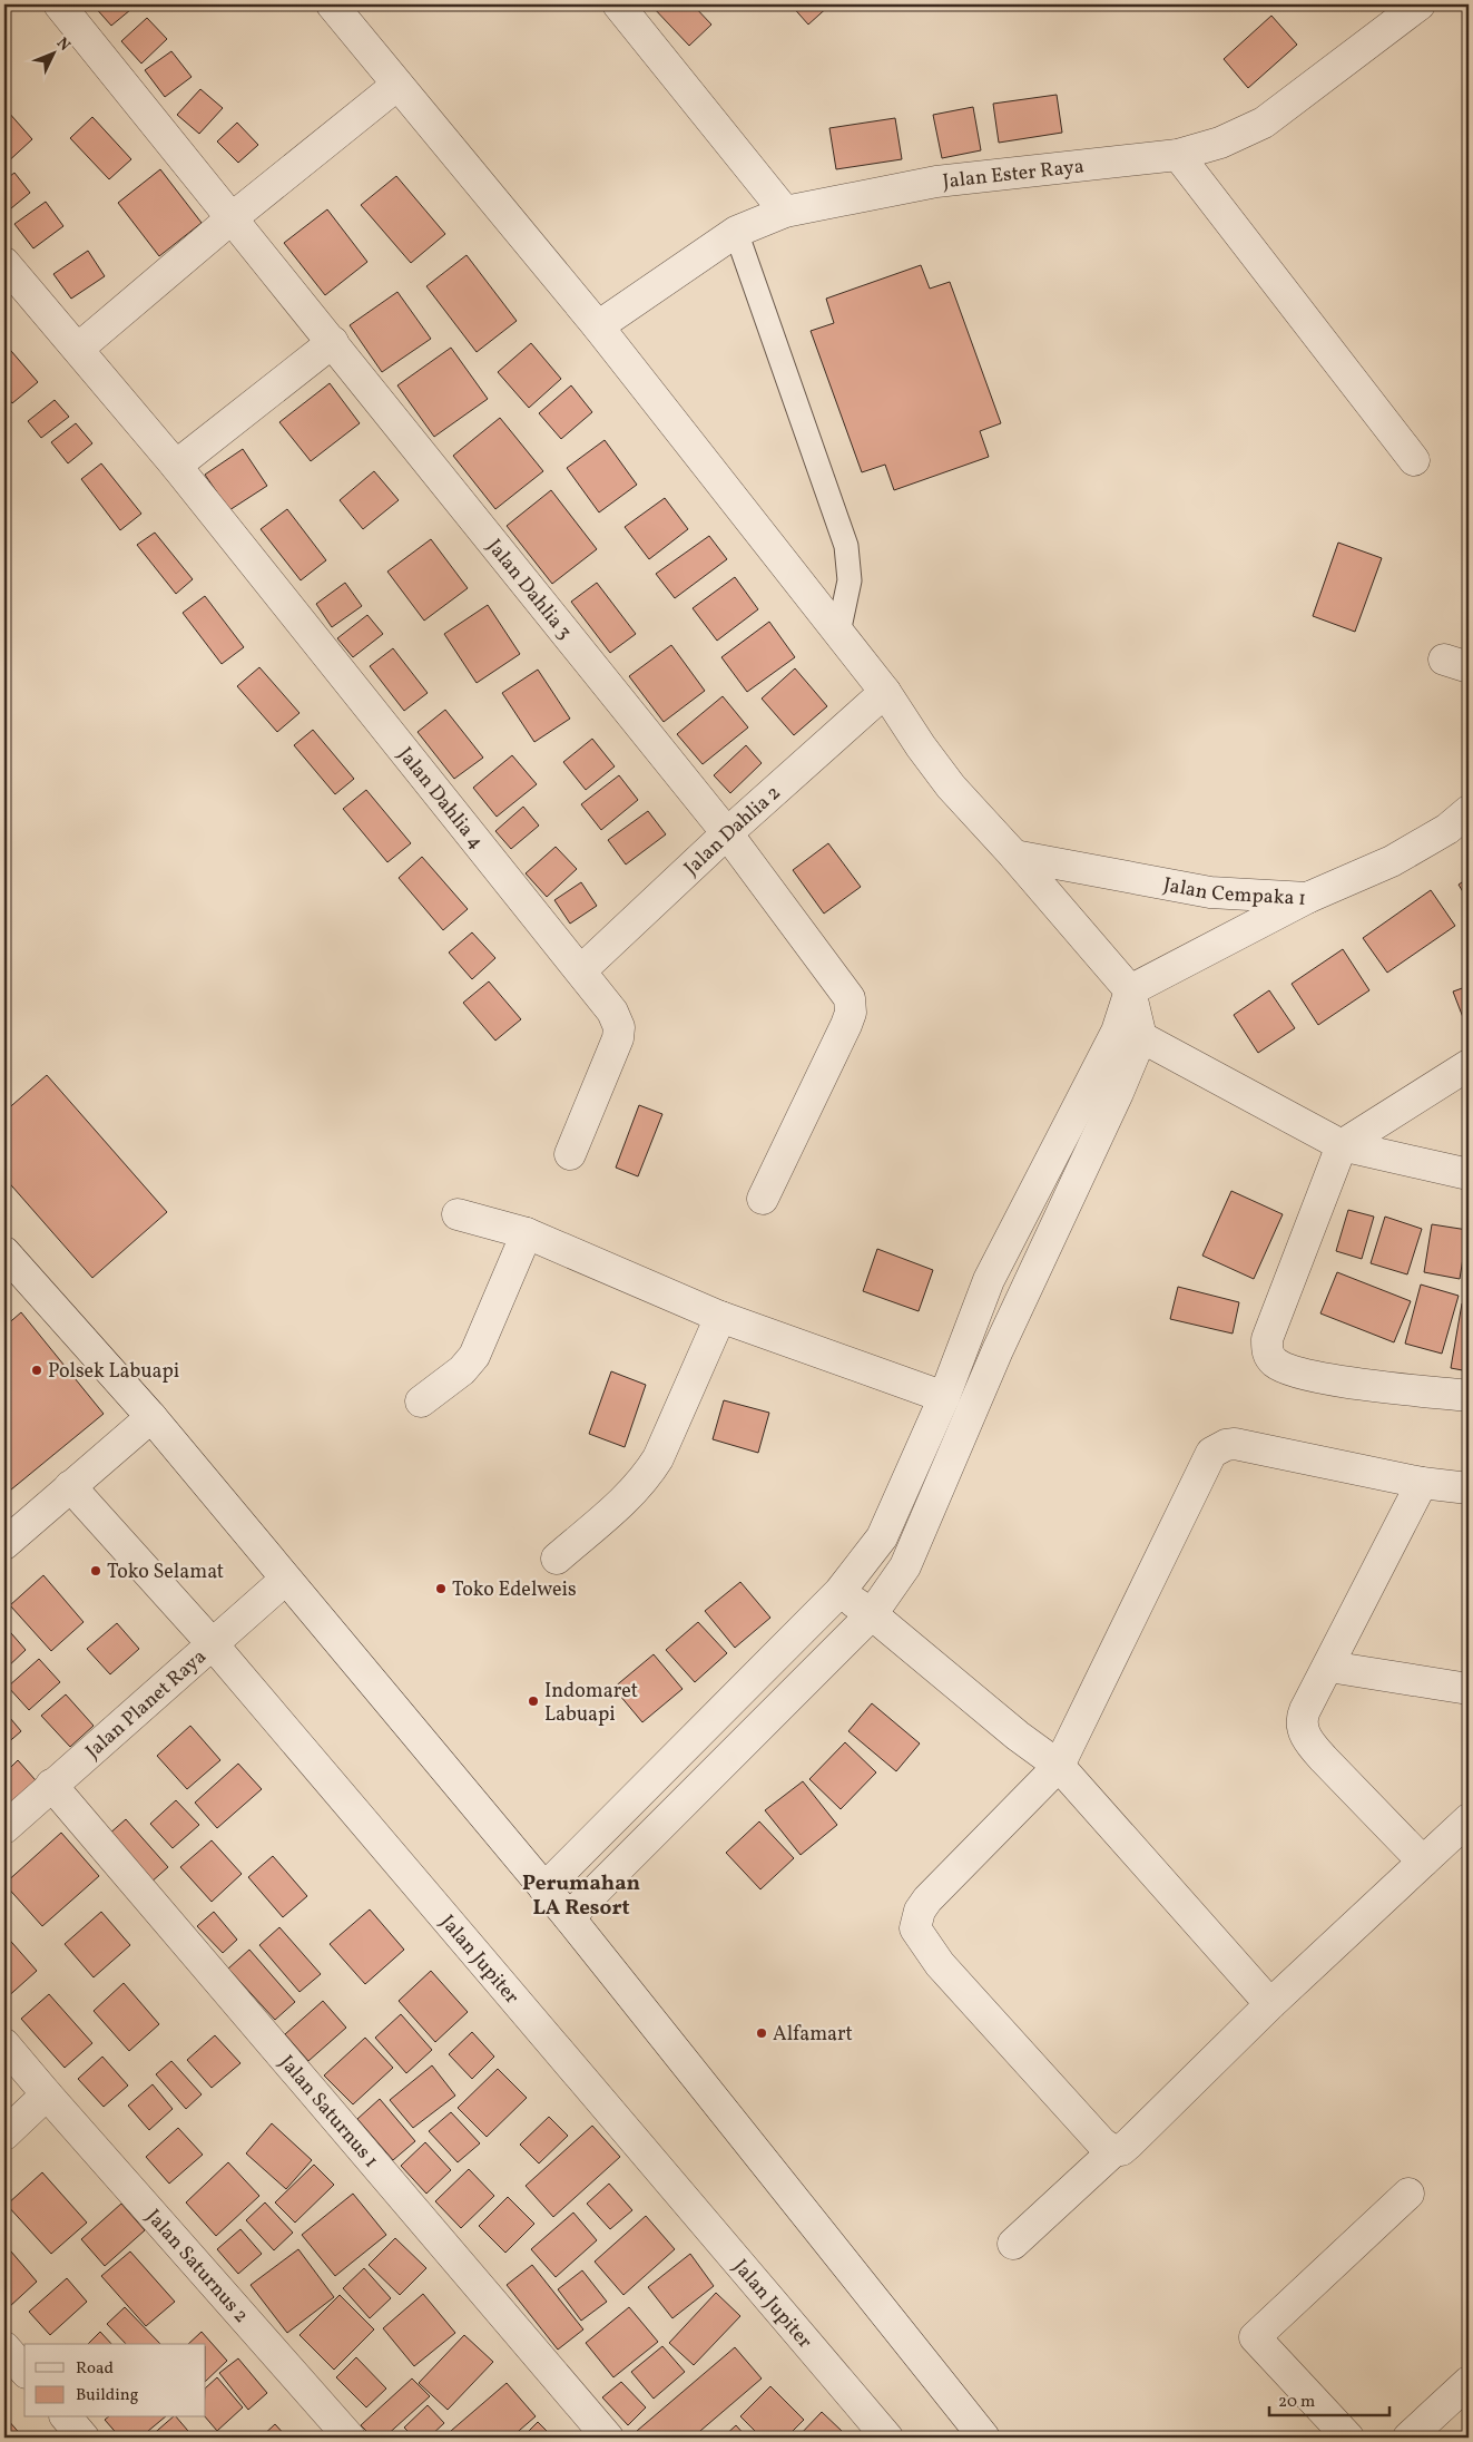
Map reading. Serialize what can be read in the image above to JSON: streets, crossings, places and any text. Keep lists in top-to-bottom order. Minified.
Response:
{"streets":{"street":["Jalan Ester Raya","Jalan Dahlia 3","Jalan Dahlia 4","Jalan Dahlia 2","Jalan Cempaka 1","Jalan Planet Raya","Jalan Jupiter","Jalan Saturnus 1","Jalan Saturnus 2"]},"crossings":[["Jalan Dahlia 3","Jalan Dahlia 2"],["Jalan Dahlia 4","Jalan Dahlia 2"],["Jalan Planet Raya","Jalan Jupiter"],["Jalan Planet Raya","Jalan Saturnus 1"]],"districts":["Perumahan LA Resort"],"places":["Polsek Labuapi","Toko Selamat","Toko Edelweis","Indomaret Labuapi","Alfamart"],"legend":["Road","Building"],"scale_bar":"20 m","north":"top right"}
